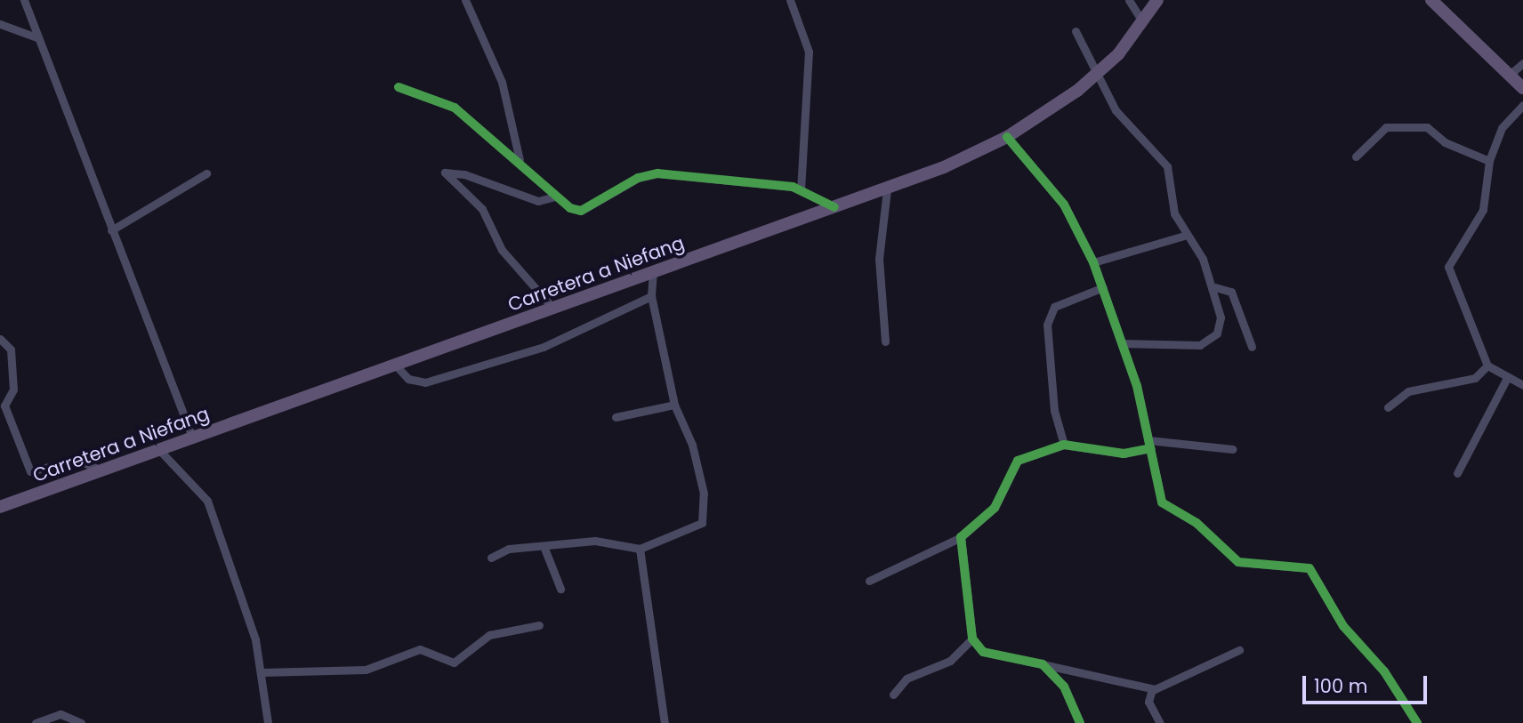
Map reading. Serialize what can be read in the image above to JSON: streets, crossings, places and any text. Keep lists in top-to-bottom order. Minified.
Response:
{"streets":{"main road":["Carretera a Niefang"]},"scale_bar":"100 m"}
